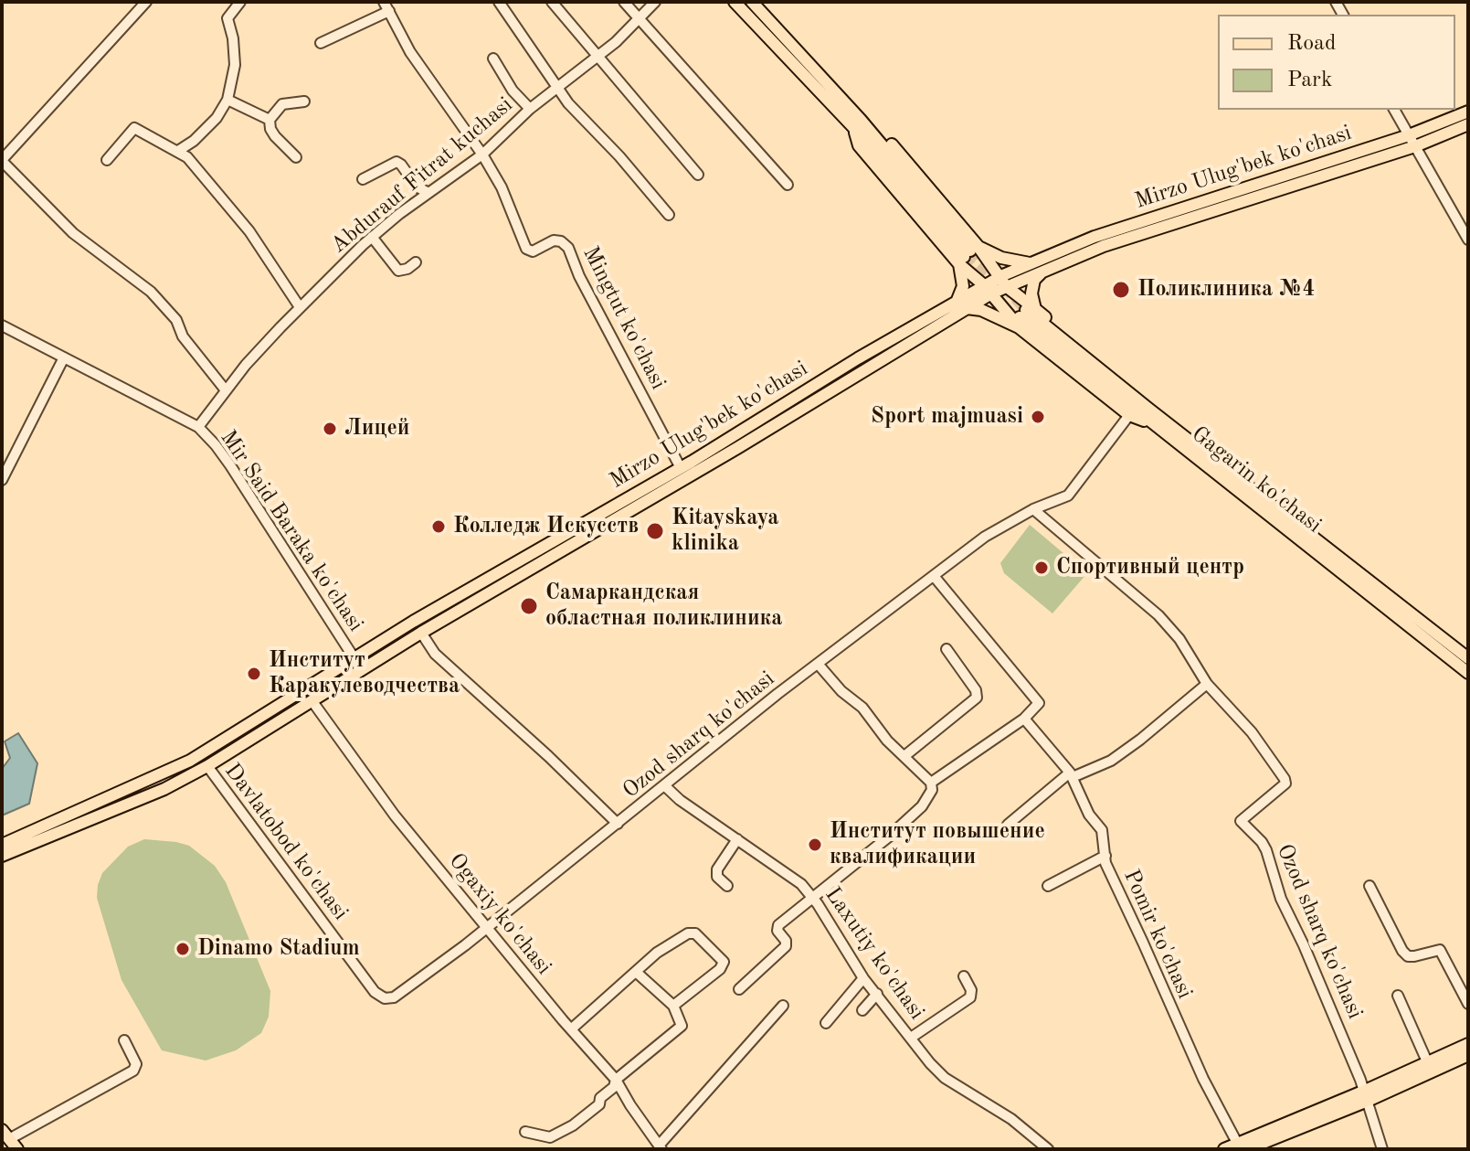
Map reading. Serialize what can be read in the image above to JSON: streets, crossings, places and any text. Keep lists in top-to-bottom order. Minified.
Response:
{"streets":{"main road":["Mirzo Ulug'bek ko'chasi","Gagarin ko'chasi"],"street":["Abdurauf Fitrat kuchasi","Mingtut ko'chasi","Mir Said Baraka ko'chasi","Ozod sharq ko'chasi","Davlatobod ko'chasi","Ogaxiy ko'chasi","Pomir ko'chasi","Laxutiy ko'chasi"]},"crossings":[["Mirzo Ulug'bek ko'chasi","Mingtut ko'chasi"],["Mirzo Ulug'bek ko'chasi","Mir Said Baraka ko'chasi"],["Mirzo Ulug'bek ko'chasi","Davlatobod ko'chasi"],["Mirzo Ulug'bek ko'chasi","Ogaxiy ko'chasi"],["Abdurauf Fitrat kuchasi","Mingtut ko'chasi"],["Abdurauf Fitrat kuchasi","Mir Said Baraka ko'chasi"],["Ozod sharq ko'chasi","Davlatobod ko'chasi"],["Ozod sharq ko'chasi","Ogaxiy ko'chasi"],["Ozod sharq ko'chasi","Laxutiy ko'chasi"]],"places":["Поликлиника №4","Sport majmuasi","Лицей","Колледж Искусств","Kitayskaya klinika","Спортивный центр","Самаркандская областная поликлиника","Институт Каракулеводчества","Институт повышение квалификации","Dinamo Stadium"],"legend":["Road","Park"]}
